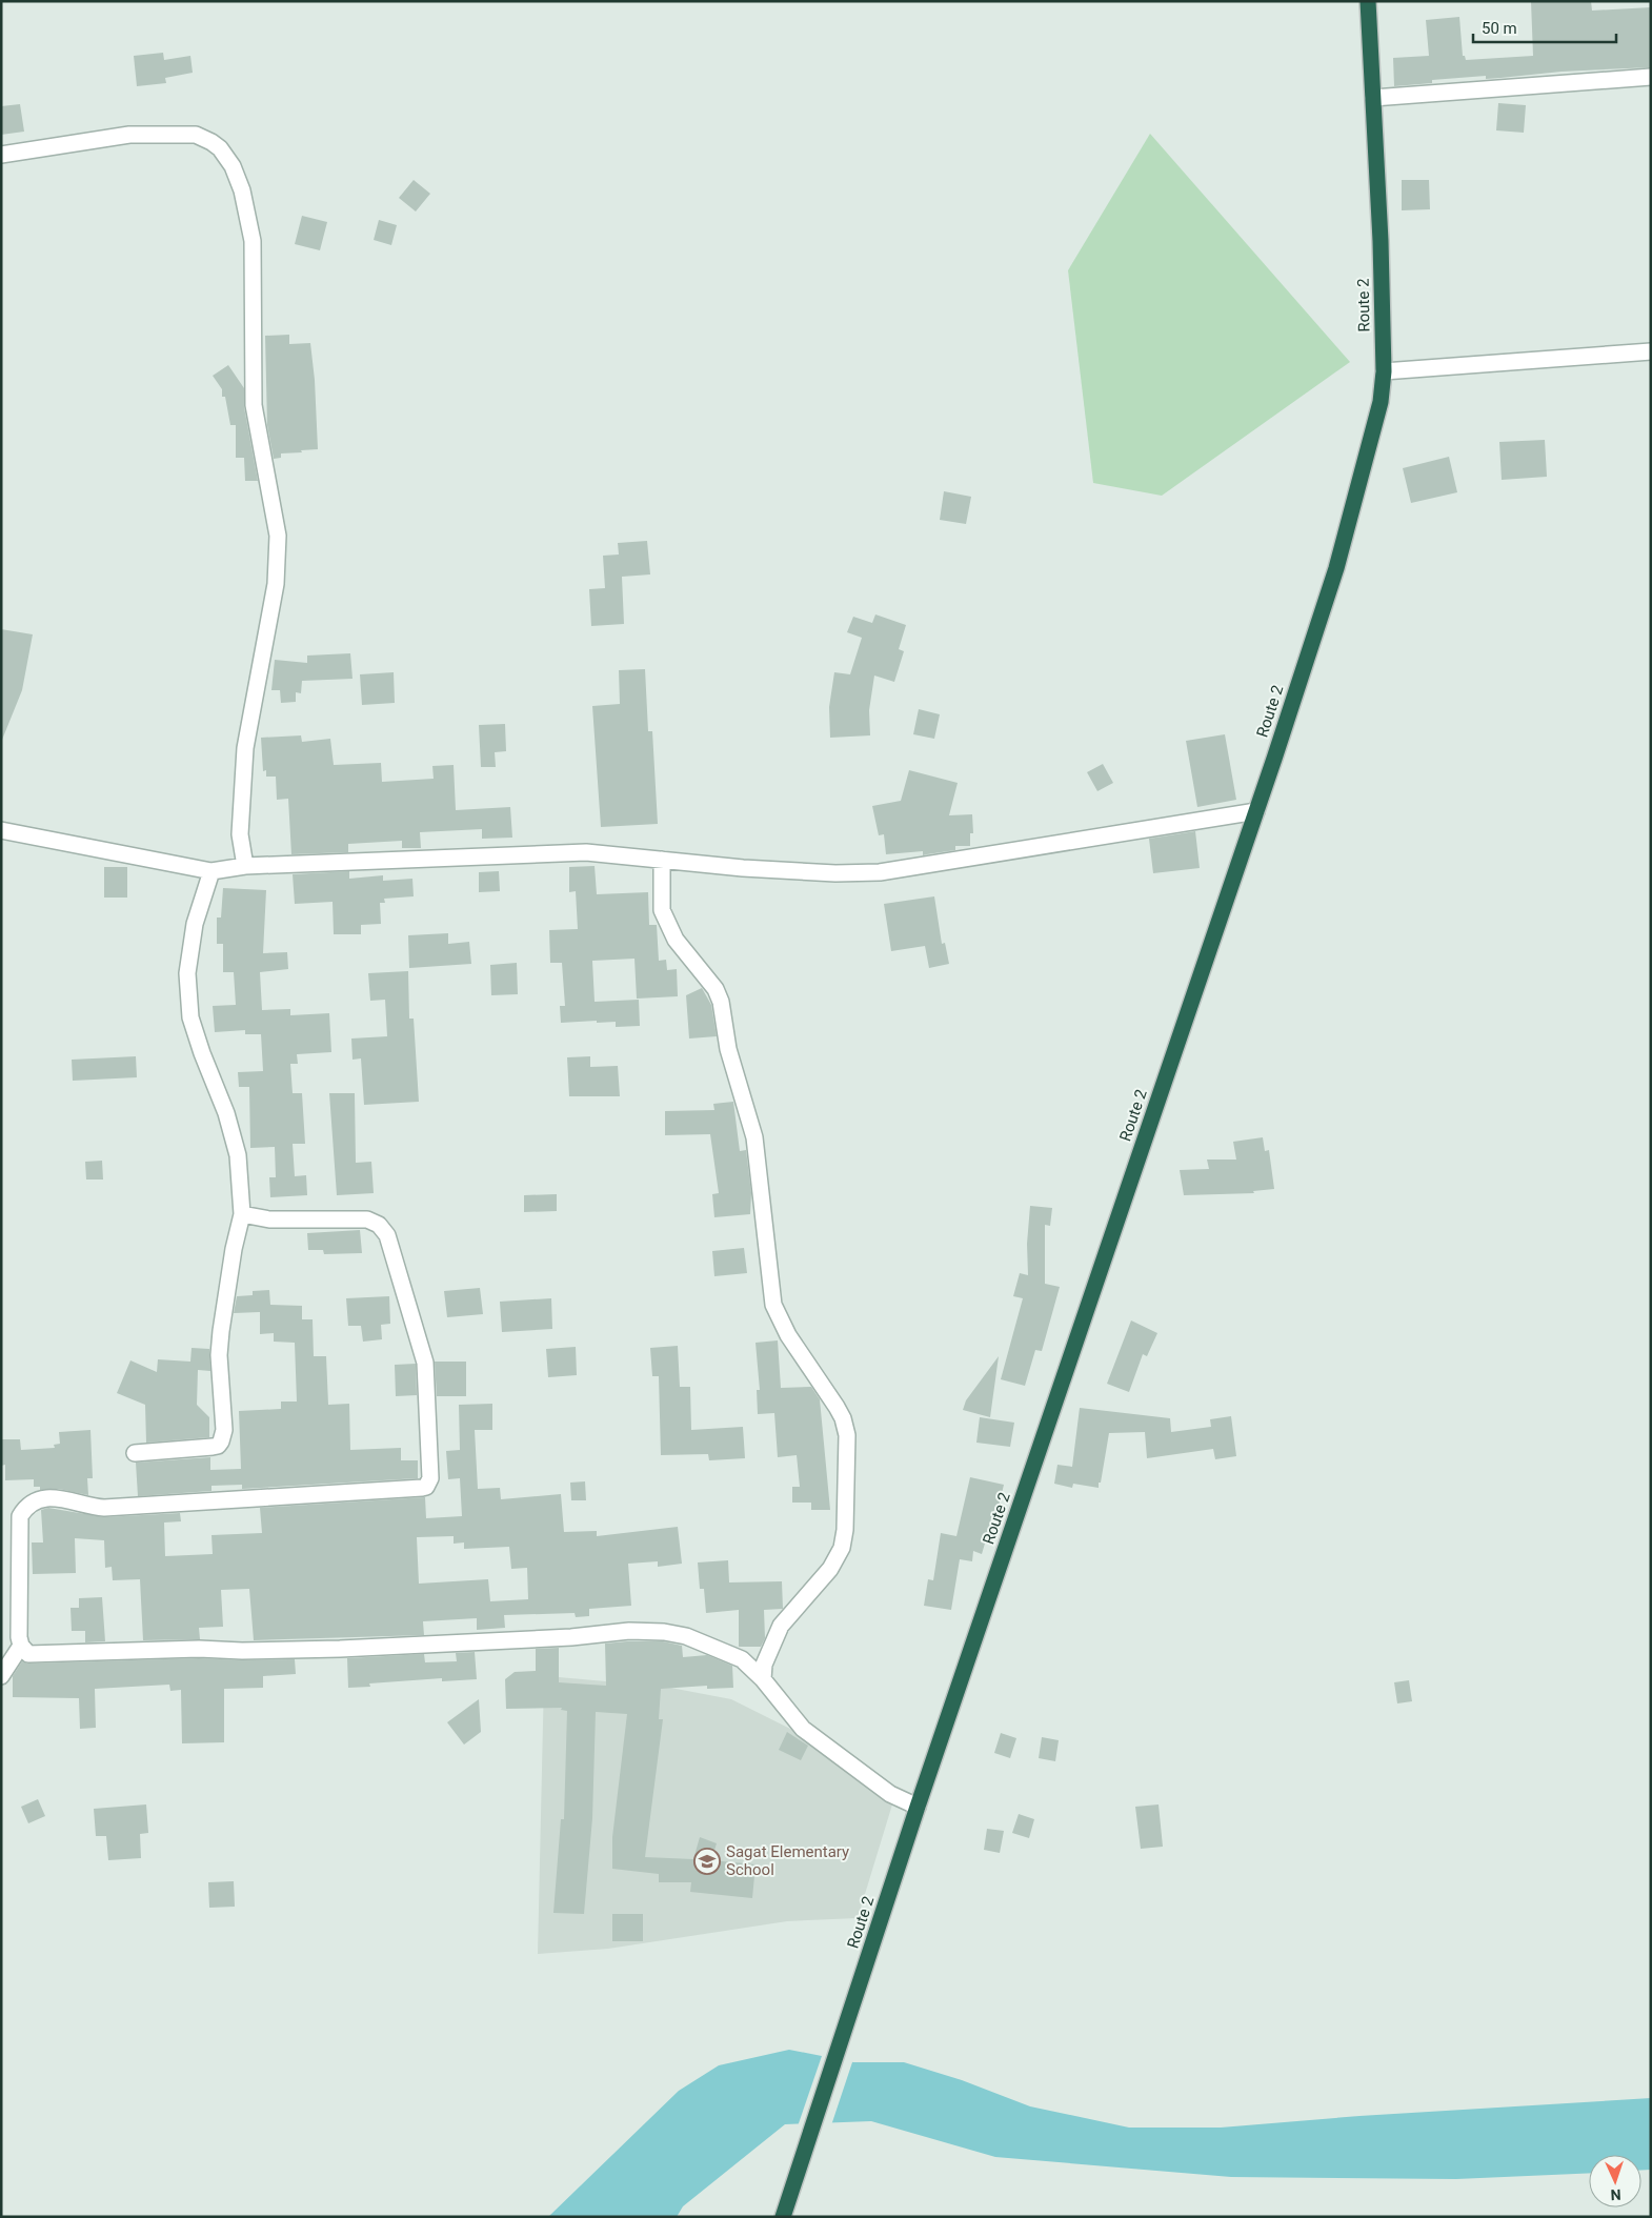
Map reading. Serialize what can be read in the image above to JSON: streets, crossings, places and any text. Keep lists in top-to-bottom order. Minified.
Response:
{"streets":{"highway":["Route 2"]},"places":{"school or university":["Sagat Elementary School"]},"scale_bar":"50 m","north":"bottom"}
